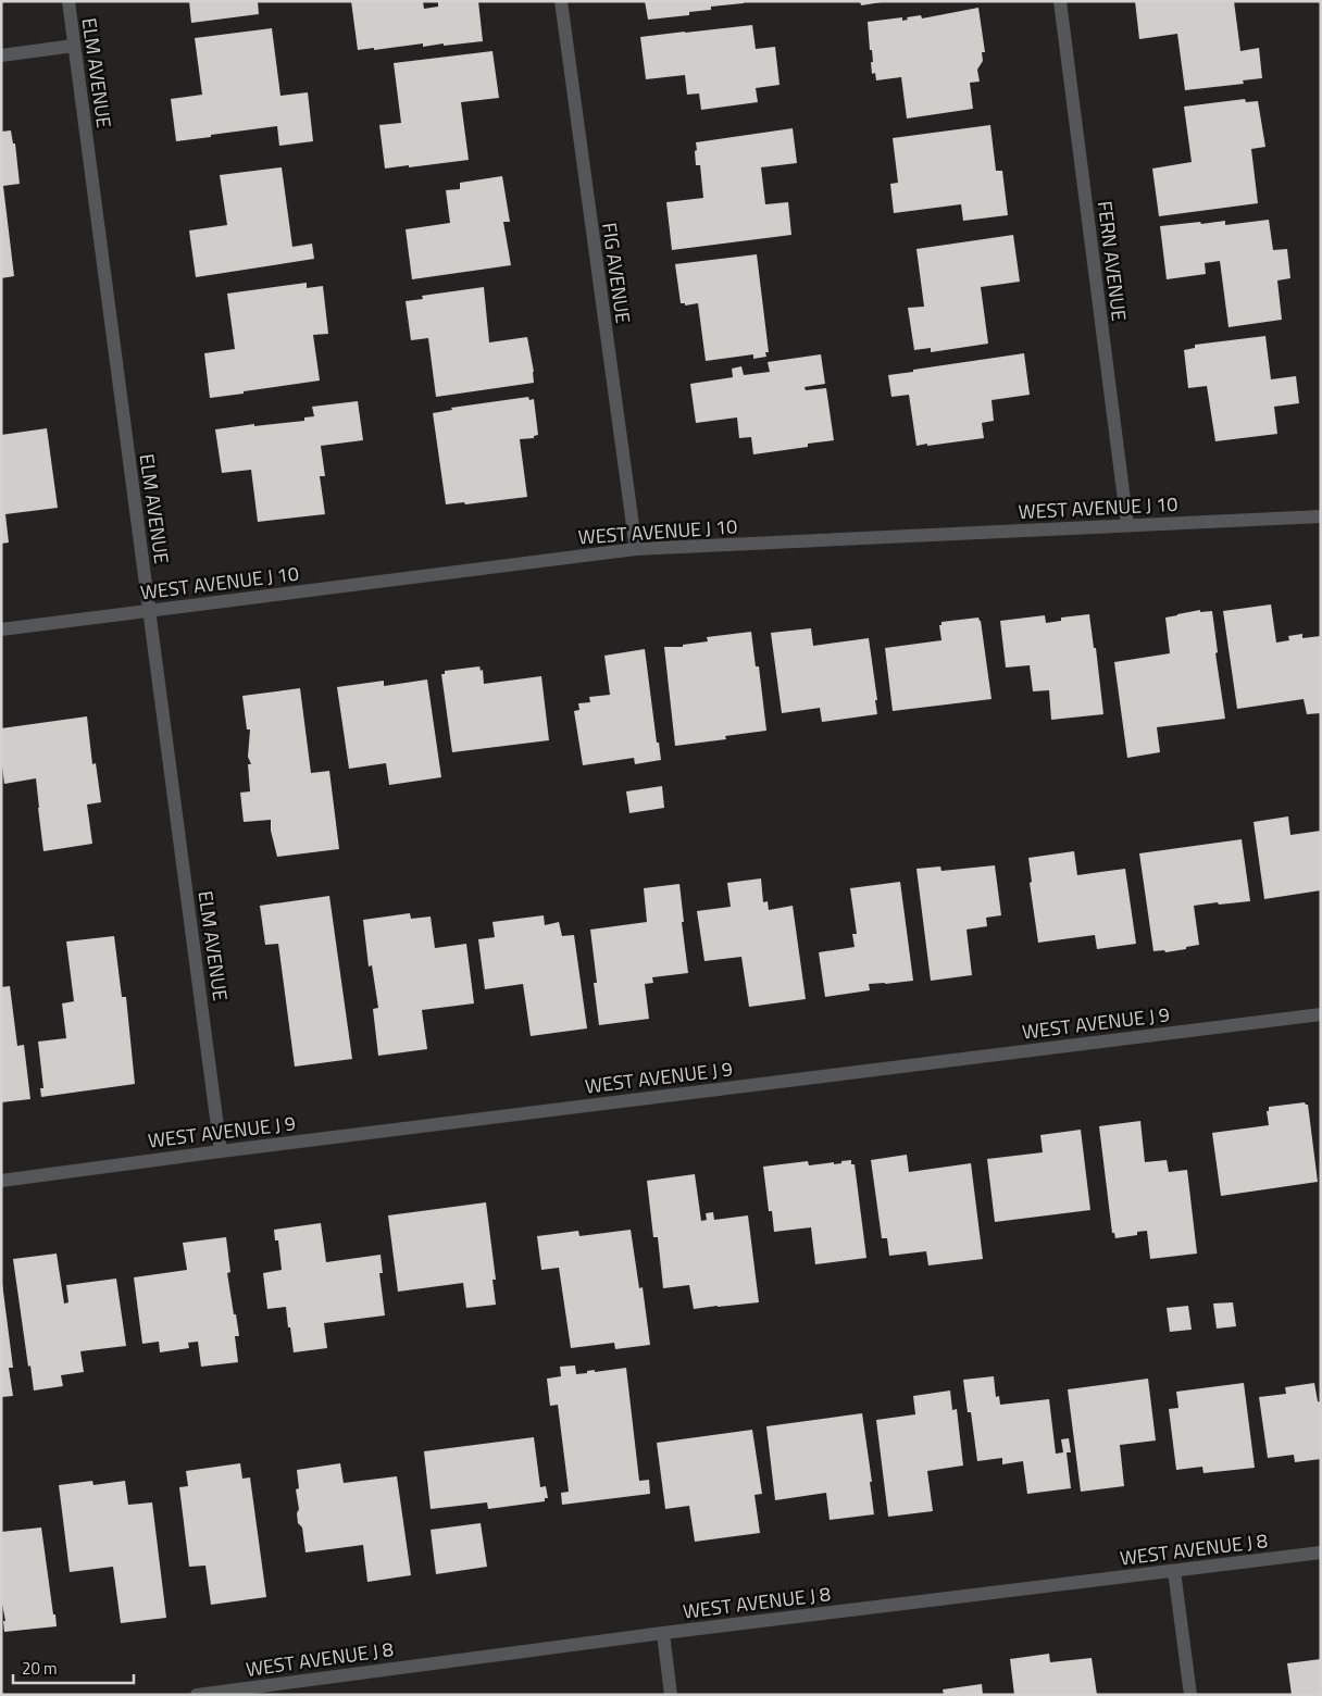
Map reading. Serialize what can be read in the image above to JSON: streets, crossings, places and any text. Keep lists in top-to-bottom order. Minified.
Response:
{"streets":{"street":["ELM AVENUE","FERN AVENUE","FIG AVENUE","WEST AVENUE J 10","WEST AVENUE J 9","WEST AVENUE J 8"]},"crossings":[["ELM AVENUE","WEST AVENUE J 10"],["ELM AVENUE","WEST AVENUE J 9"],["FERN AVENUE","WEST AVENUE J 10"],["FIG AVENUE","WEST AVENUE J 10"]],"scale_bar":"20 m"}
